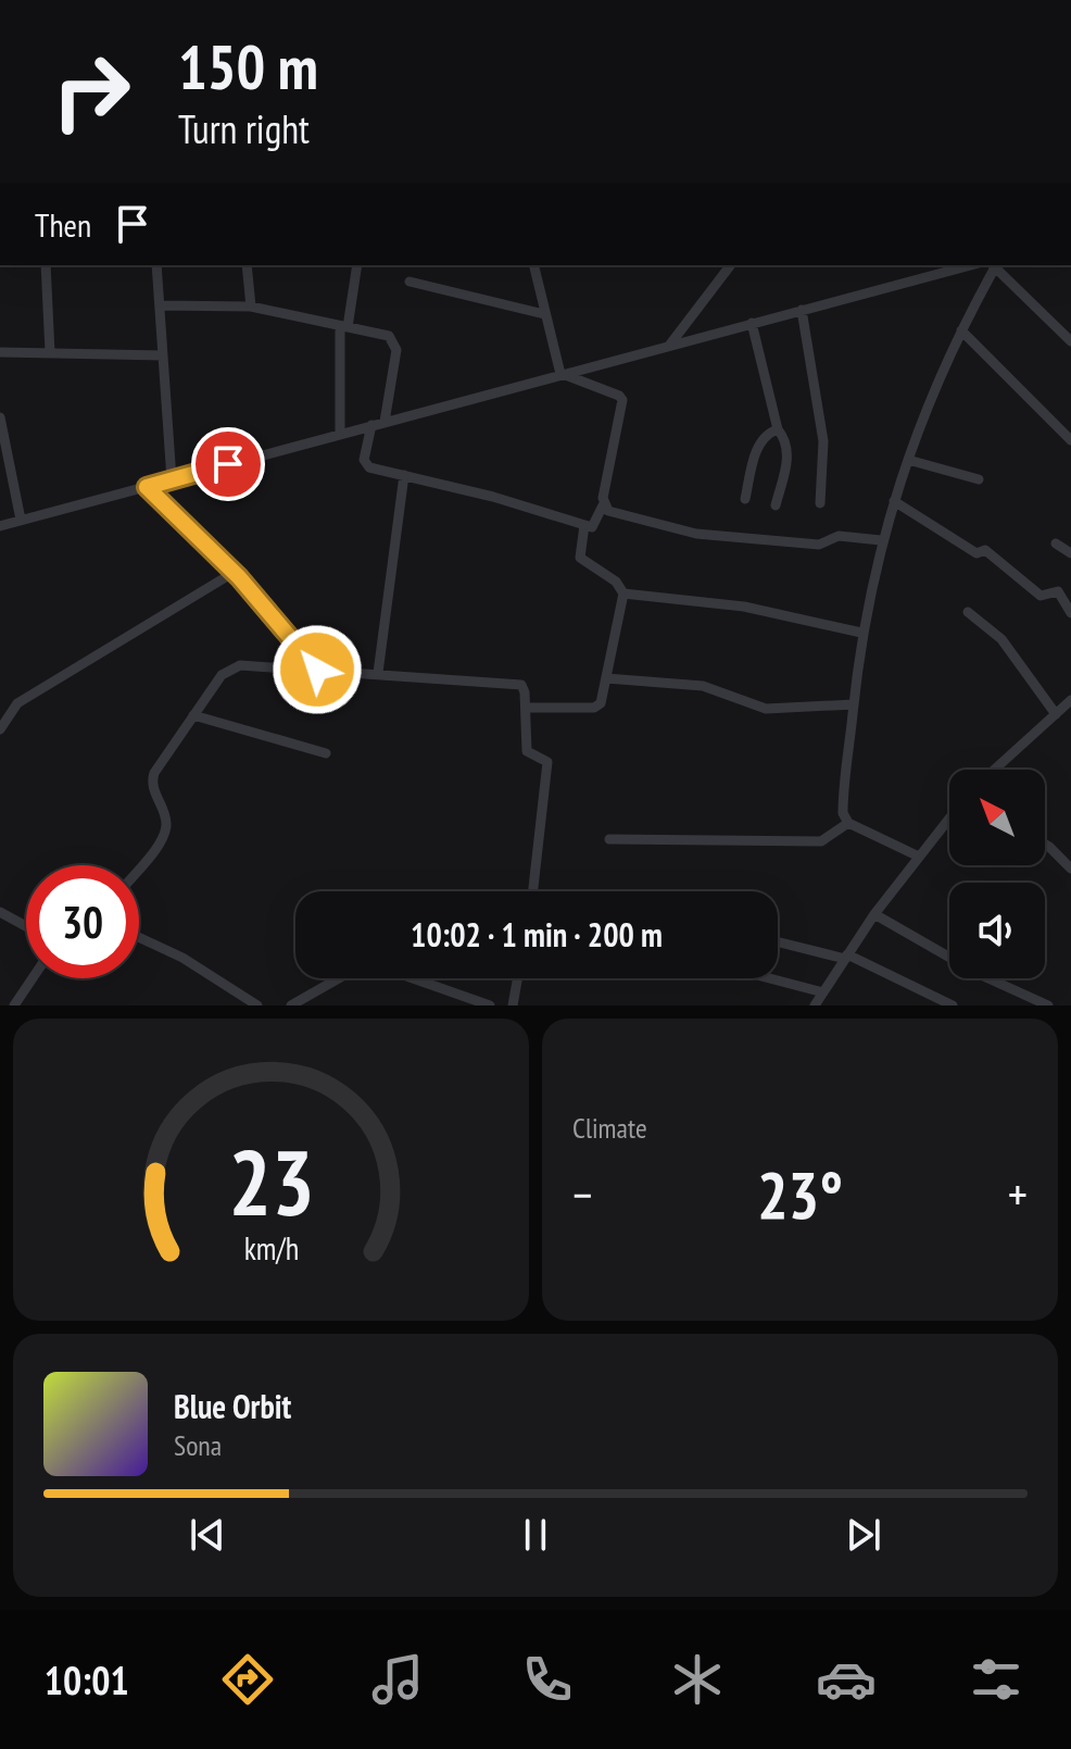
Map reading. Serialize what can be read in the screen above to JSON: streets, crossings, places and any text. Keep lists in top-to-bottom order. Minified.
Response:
{"north":"top left","page":{"turn":["150 m","Turn right"],"then":"Then","limit":"30","trip":"10:02 · 1 min · 200 m","tile":"Climate","heat":["−","23°","+"],"song":["Blue Orbit","Sona"],"tabs":"10:01","gauge":["23","km/h"]}}
